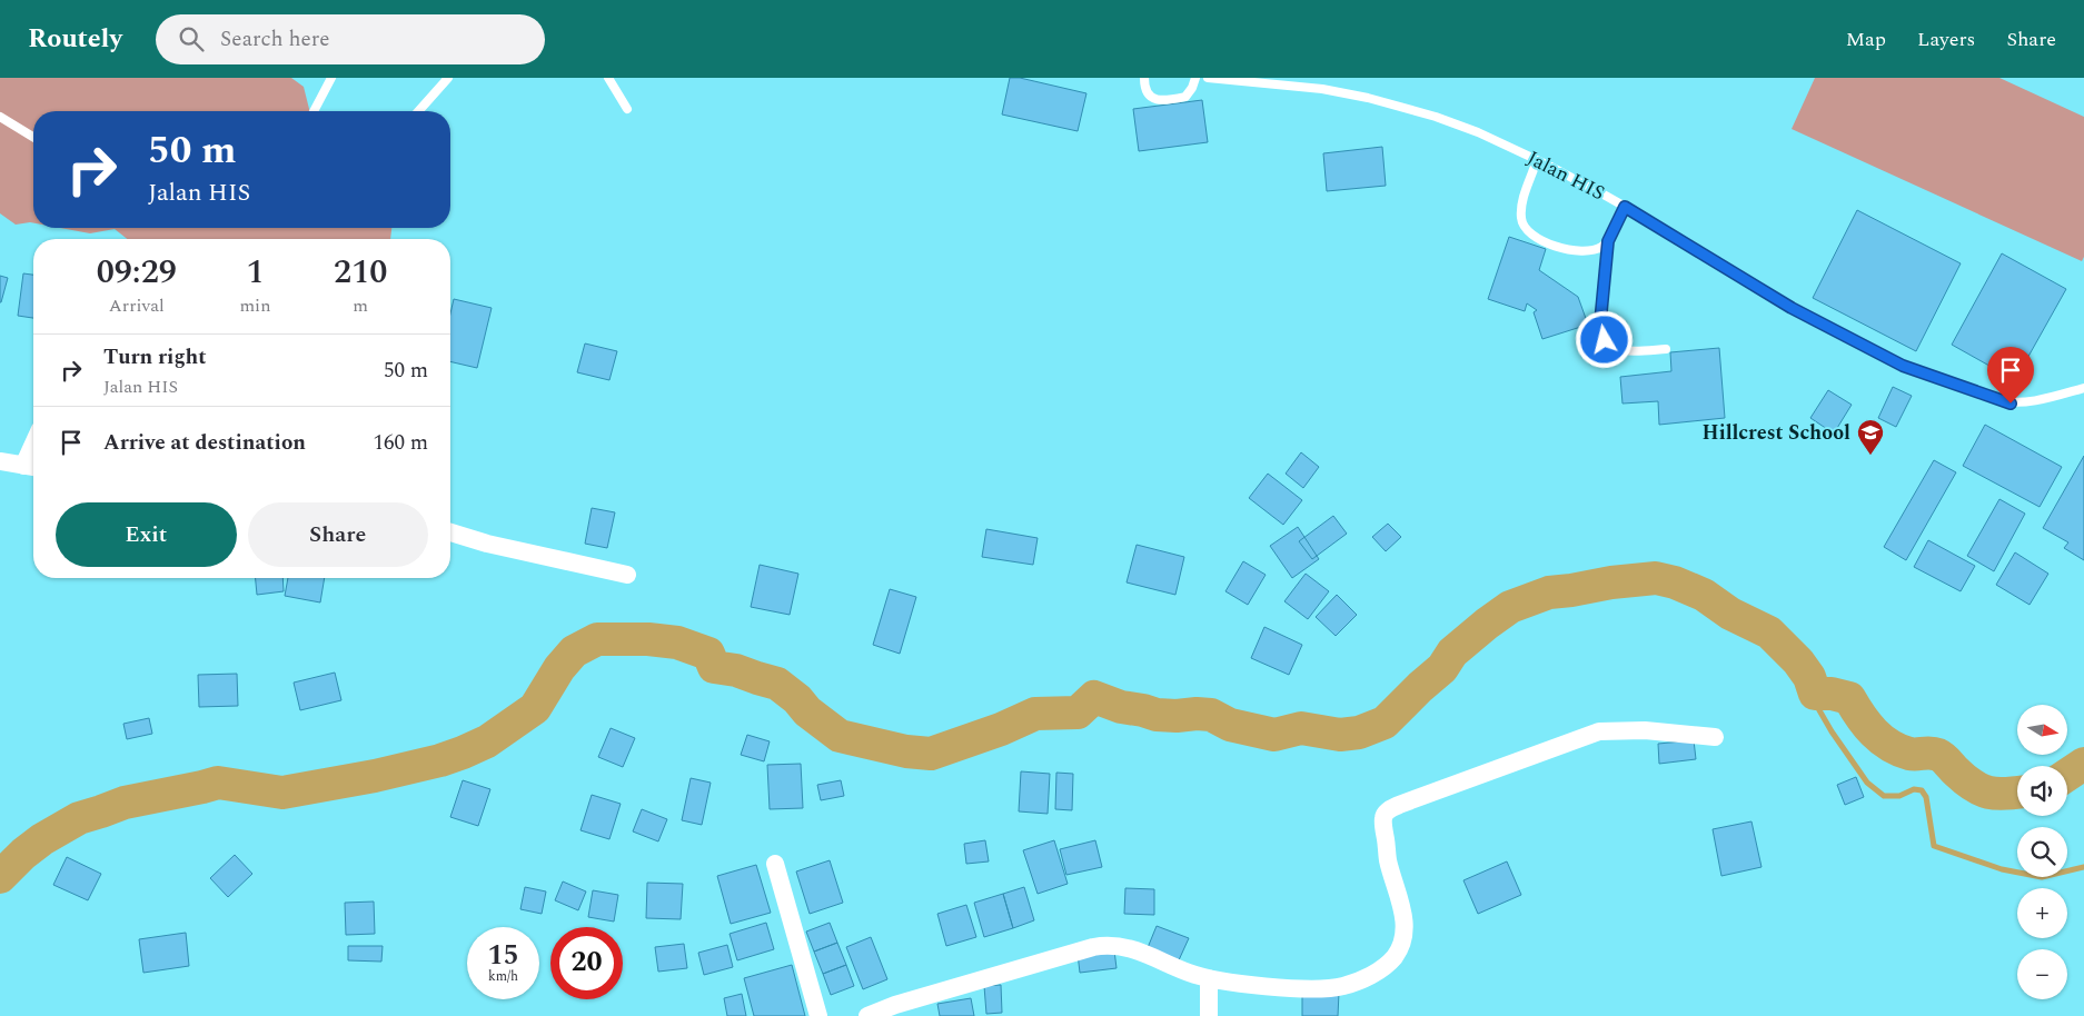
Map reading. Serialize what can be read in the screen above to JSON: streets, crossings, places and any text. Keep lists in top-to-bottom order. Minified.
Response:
{"streets":{"lane":["Jalan HIS"]},"places":{"school or university":["Hillcrest School"]},"north":"right","page":{"header":"Routely","search":"Search here","nav":["Map","Layers","Share"],"turn":["50 m","Jalan HIS"],"eta":["09:29","Arrival","1","min","210","m"],"list":[{"name":"Turn right","note":"Jalan HIS","value":"50 m"},{"name":"Arrive at destination","value":"160 m"}],"buttons":["Exit","Share"],"map_buttons":["+","−"],"speed":"15 km/h","limit":"20"}}
